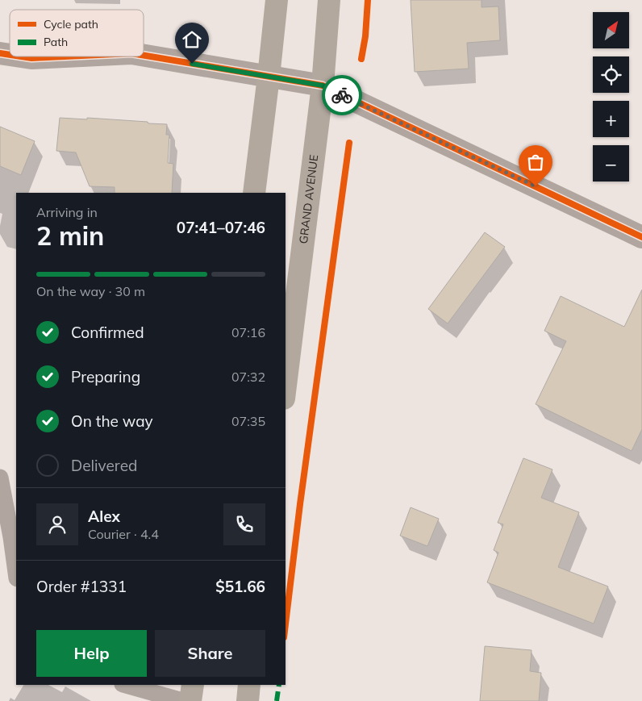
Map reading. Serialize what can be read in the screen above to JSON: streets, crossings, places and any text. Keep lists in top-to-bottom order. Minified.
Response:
{"streets":{"main road":["GRAND AVENUE"]},"legend":["Cycle path","Path"],"north":"top right","page":{"map_buttons":["+","−"],"heading":["2 min","Arriving in","07:41–07:46"],"panel":["Alex","Courier · 4.4","Order #1331","$51.66"],"bar":"On the way · 30 m","list":[["Confirmed","07:16"],["Preparing","07:32"],["On the way","07:35"],"Delivered"],"buttons":["Help","Share"]}}
